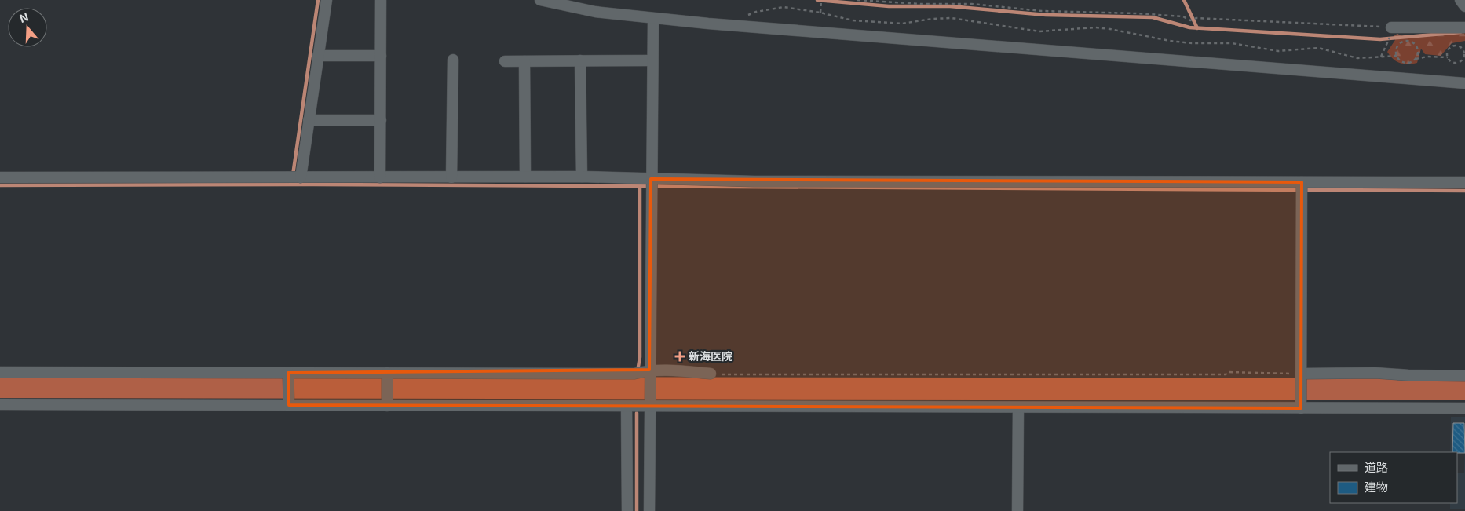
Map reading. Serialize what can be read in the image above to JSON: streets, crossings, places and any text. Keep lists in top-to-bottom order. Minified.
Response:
{"places":{"health":["新海医院"]},"legend":["道路","建物"],"north":"top"}
